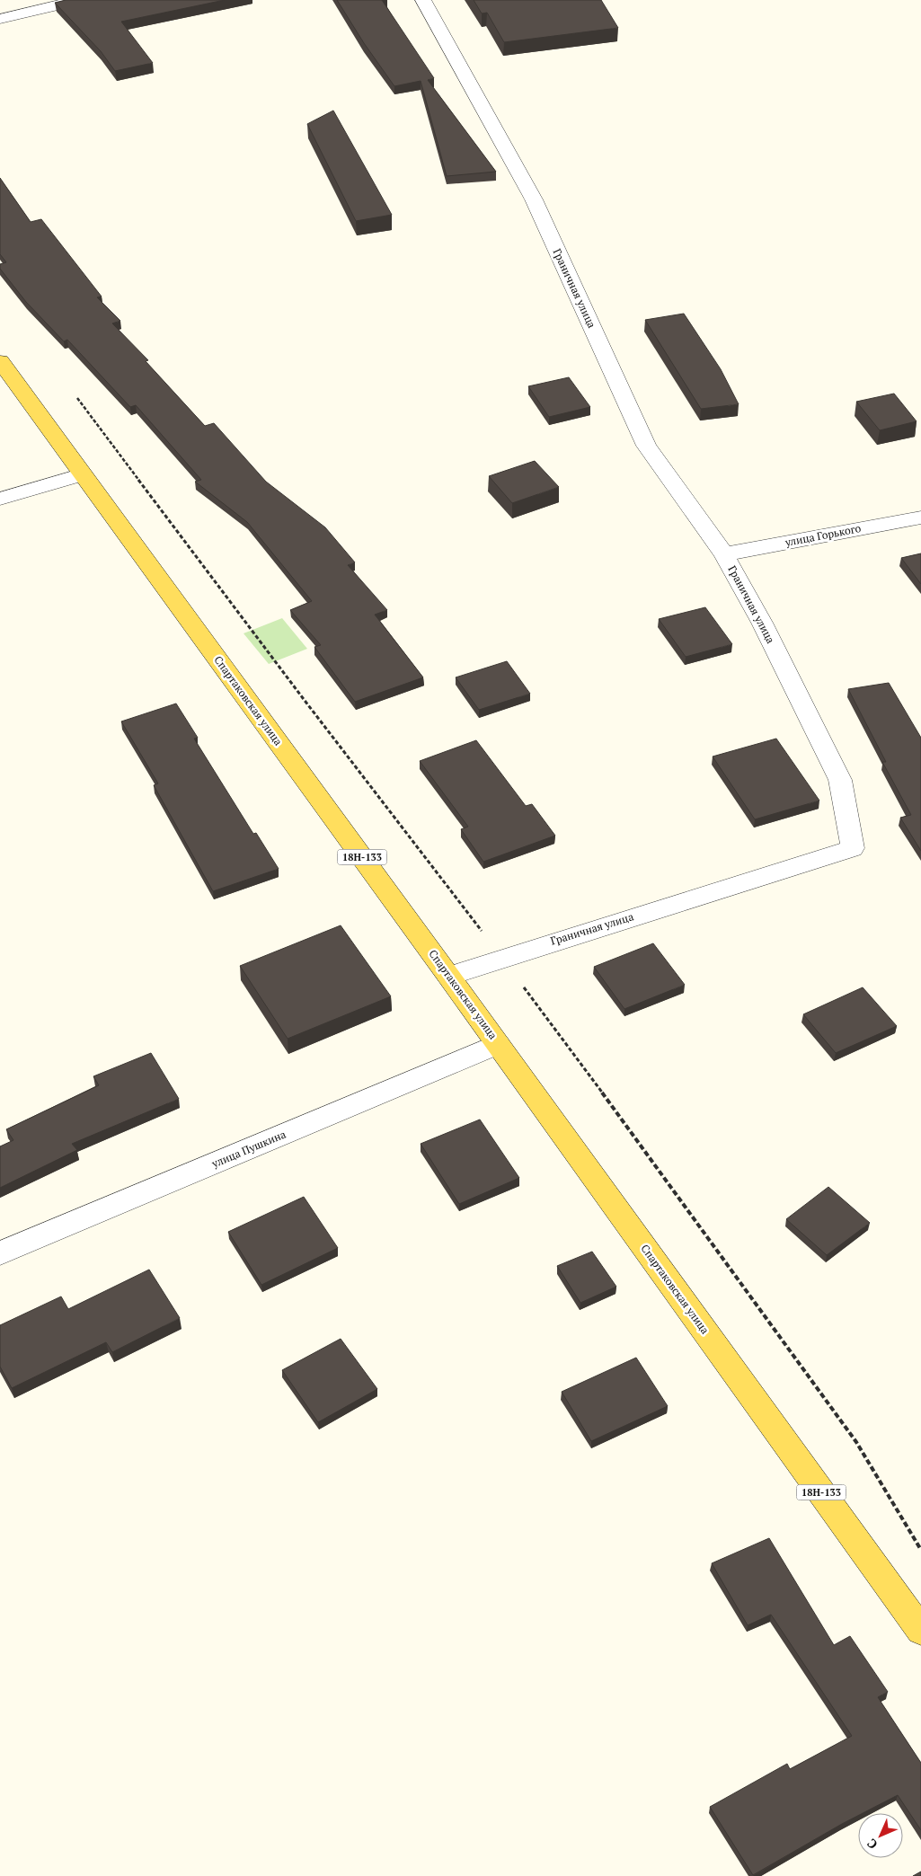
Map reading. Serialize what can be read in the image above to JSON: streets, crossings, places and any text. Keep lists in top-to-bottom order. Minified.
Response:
{"streets":{"main road":["Спартаковская улица","18Н-133"],"street":["Граничная улица","улица Горького","улица Пушкина"]},"crossings":[["Граничная улица","улица Горького"],["Граничная улица","Спартаковская улица"],["Спартаковская улица","улица Пушкина"]],"north":"bottom left"}
